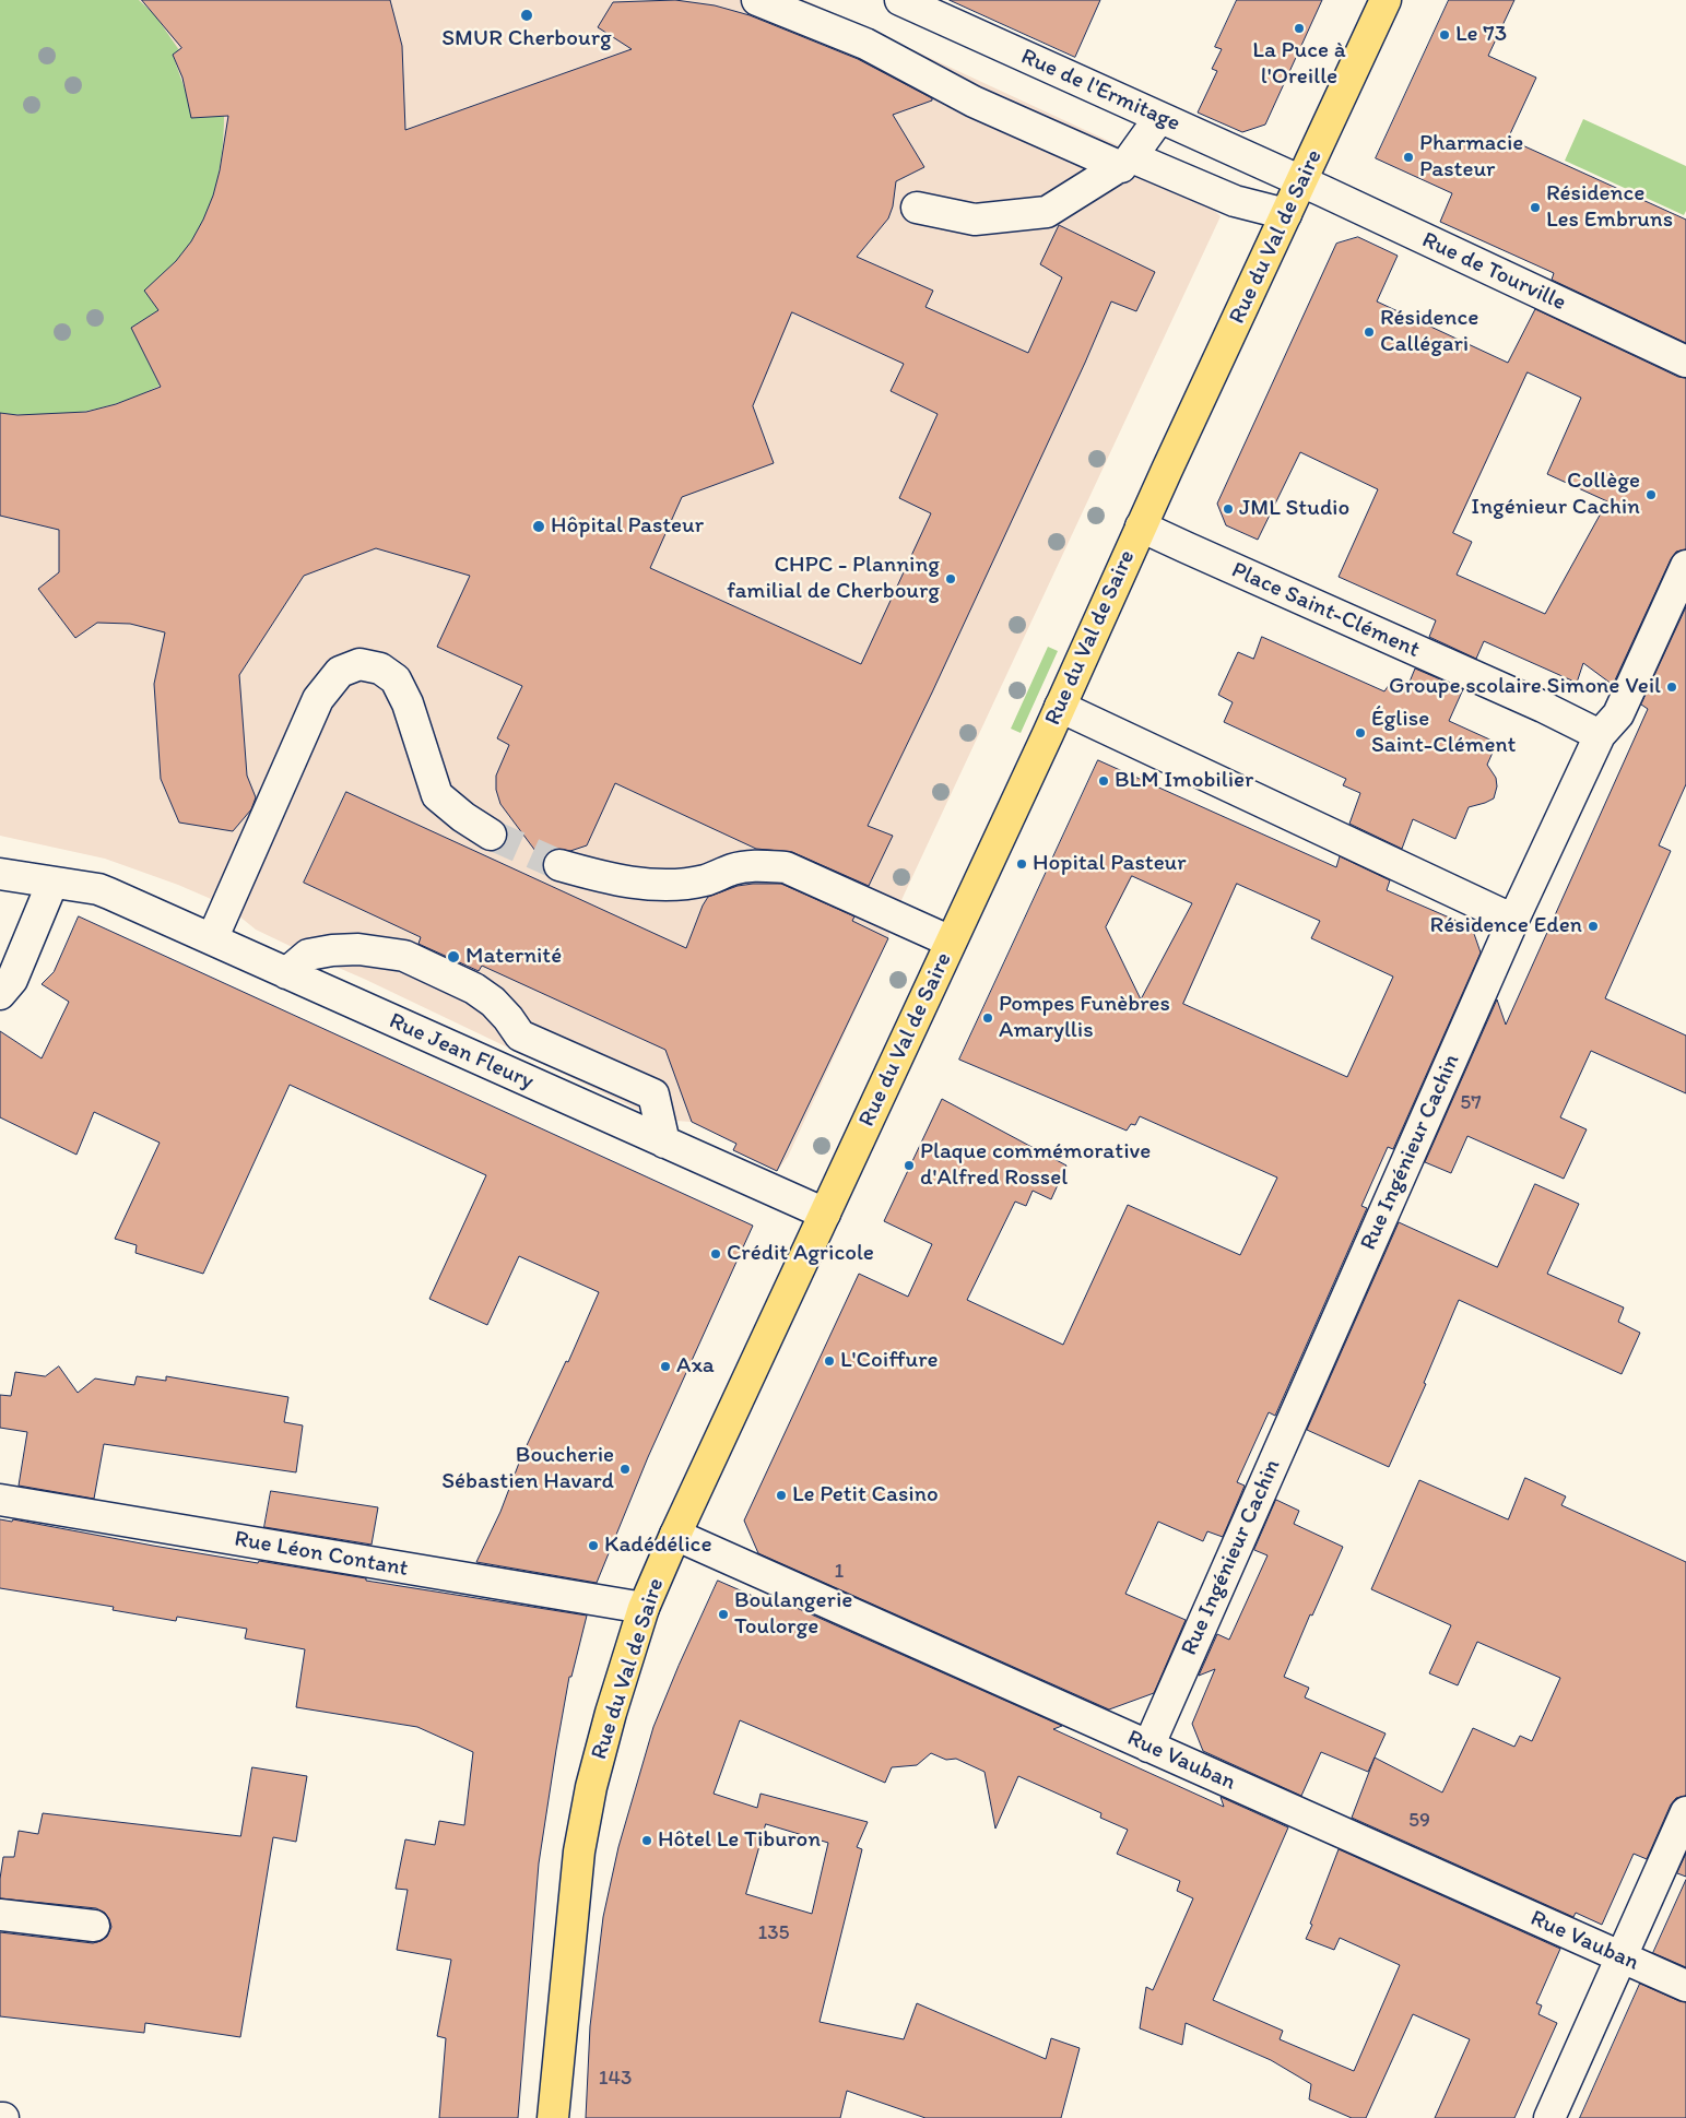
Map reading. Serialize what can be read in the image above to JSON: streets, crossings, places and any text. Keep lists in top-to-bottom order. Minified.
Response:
{"streets":{"main road":["Rue du Val de Saire"],"street":["Rue de l'Ermitage","Rue de Tourville","Place Saint-Clément","Rue Jean Fleury","Rue Ingénieur Cachin","Rue Léon Contant","Rue Vauban"]},"crossings":[["Rue de l'Ermitage","Rue du Val de Saire"],["Rue de l'Ermitage","Rue de Tourville"],["Rue du Val de Saire","Rue de Tourville"],["Rue du Val de Saire","Place Saint-Clément"],["Rue du Val de Saire","Rue Jean Fleury"],["Rue du Val de Saire","Rue Léon Contant"],["Rue du Val de Saire","Rue Vauban"],["Place Saint-Clément","Rue Ingénieur Cachin"],["Rue Ingénieur Cachin","Rue Vauban"]],"places":["SMUR Cherbourg","La Puce à l'Oreille","Le 73","Pharmacie Pasteur","Résidence Les Embruns","Résidence Callégari","Collège Ingénieur Cachin","JML Studio","Hôpital Pasteur","CHPC - Planning familial de Cherbourg","Groupe scolaire Simone Veil","Église Saint-Clément","BLM Imobilier","Hopital Pasteur","Résidence Eden","Maternité","Pompes Funèbres Amaryllis","Plaque commémorative d'Alfred Rossel","Crédit Agricole","L'Coiffure","Axa","Boucherie Sébastien Havard","Le Petit Casino","Kadédélice","Boulangerie Toulorge","Hôtel Le Tiburon"],"house_numbers":["57","1","59","135","143"]}
